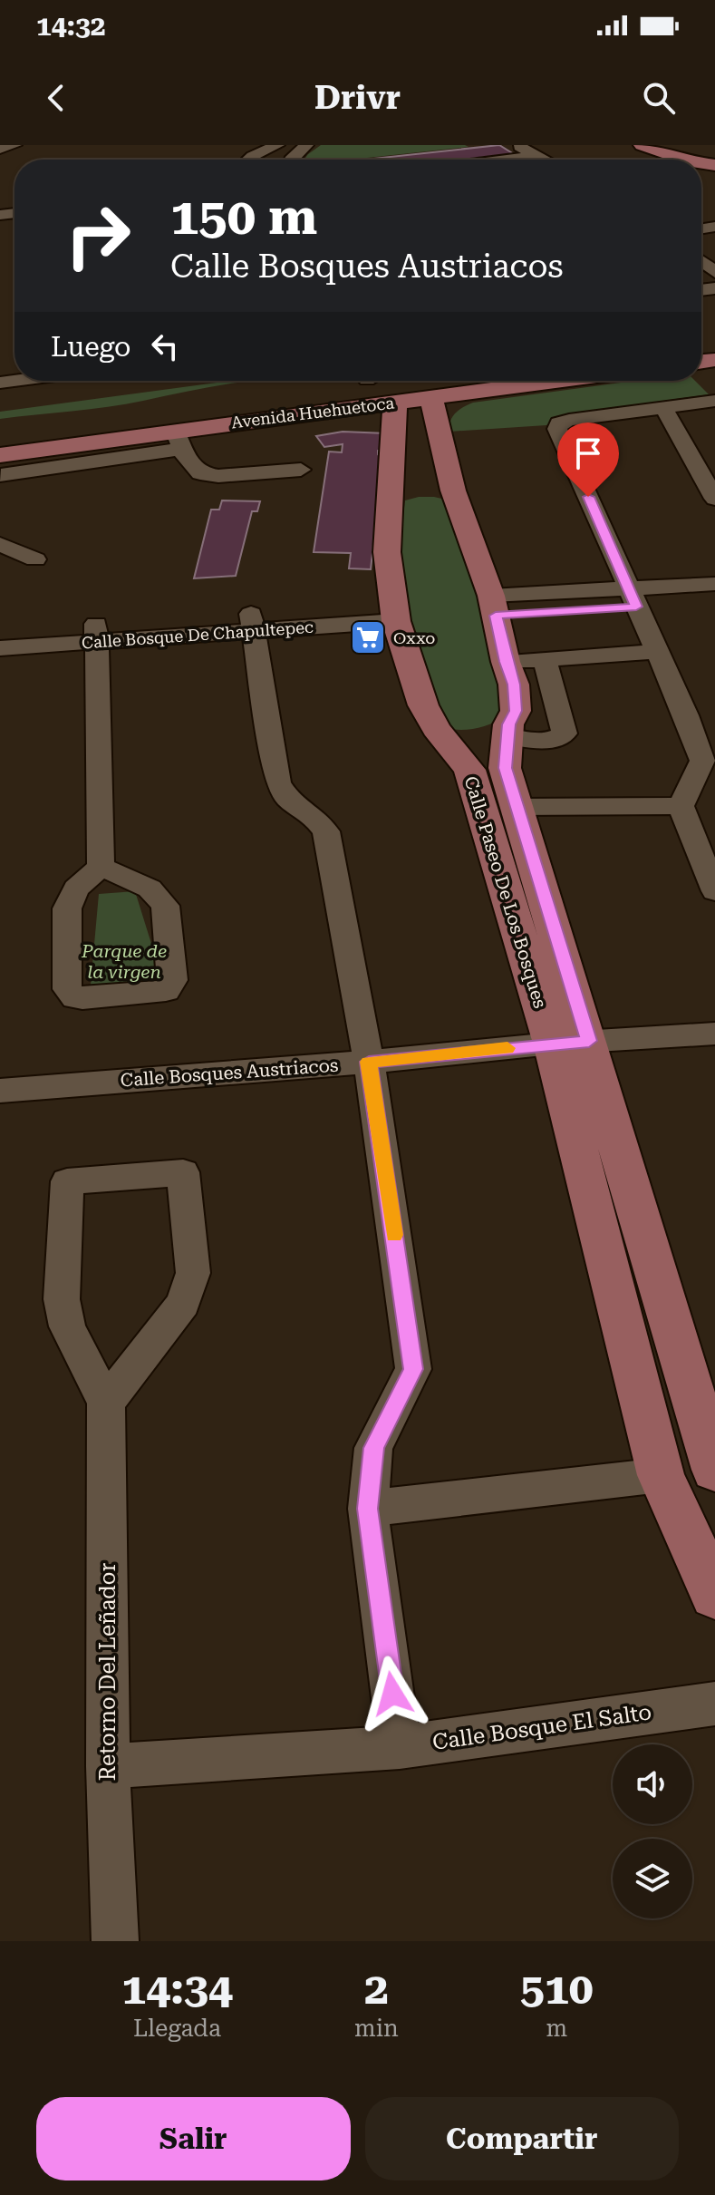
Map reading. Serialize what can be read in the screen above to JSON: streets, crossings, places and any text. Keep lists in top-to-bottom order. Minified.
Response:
{"streets":{"main road":["Avenida Huehuetoca","Calle Paseo De Los Bosques"],"street":["Calle Bosque De Chapultepec","Calle Bosques Austriacos","Retorno Del Leñador","Calle Bosque El Salto"]},"crossings":[["Avenida Huehuetoca","Calle Paseo De Los Bosques"],["Calle Bosque De Chapultepec","Calle Paseo De Los Bosques"],["Calle Paseo De Los Bosques","Calle Bosques Austriacos"],["Retorno Del Leñador","Calle Bosque El Salto"]],"parks":["Parque de la virgen"],"places":{"supermarket":["Oxxo"]},"page":{"status":"14:32","header":"Drivr","turn":["150 m","Calle Bosques Austriacos"],"then":"Luego","eta":["14:34","Llegada","2","min","510","m"],"buttons":["Salir","Compartir"]}}
